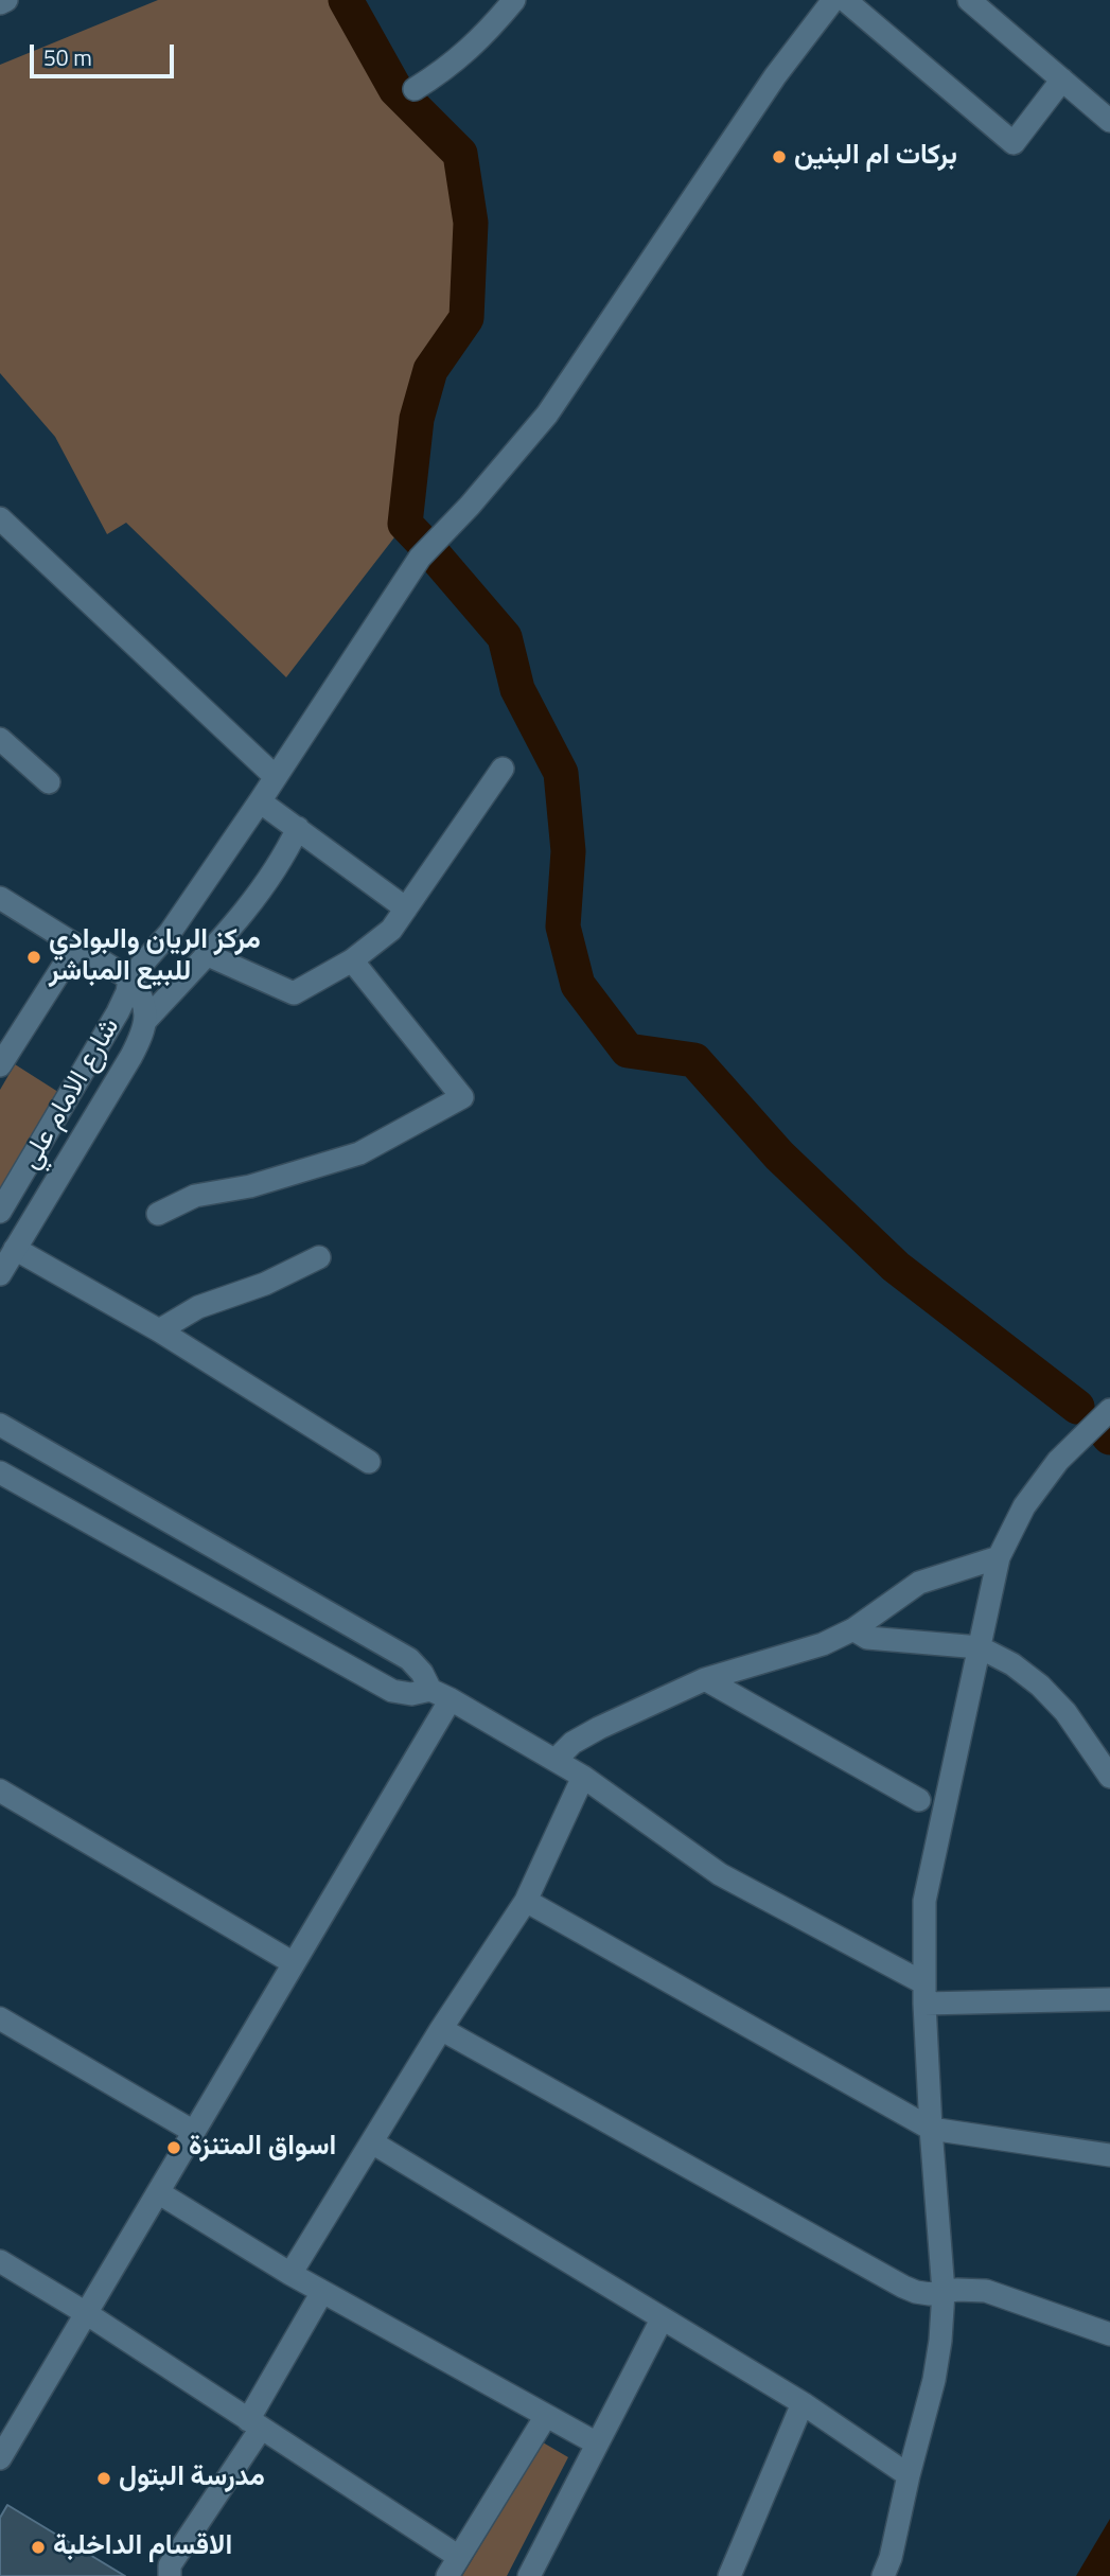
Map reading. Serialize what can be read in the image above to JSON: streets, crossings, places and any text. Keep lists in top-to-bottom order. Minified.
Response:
{"streets":{"street":["شارع الامام علي"]},"places":["بركات ام البنين","مركز الريان والبوادي للبيع المباشر","اسواق المتنزة","مدرسة البتول","الاقسام الداخلبة"],"scale_bar":"50 m"}
